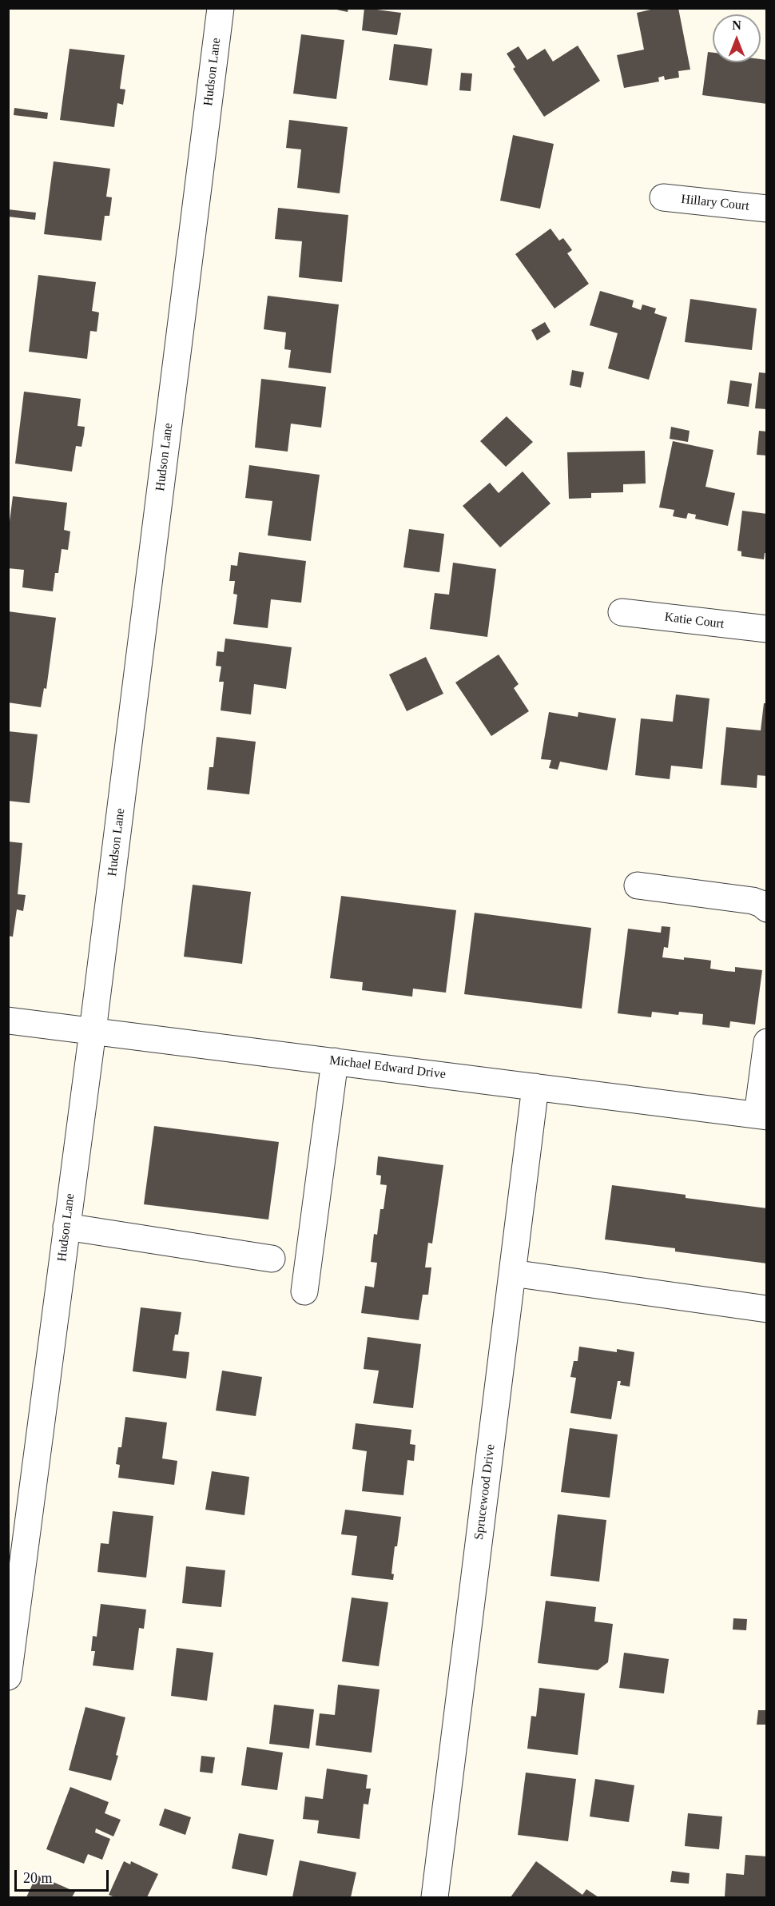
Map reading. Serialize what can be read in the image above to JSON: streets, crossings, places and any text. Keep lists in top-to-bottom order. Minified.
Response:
{"streets":{"street":["Hudson Lane","Hillary Court","Katie Court","Michael Edward Drive","Sprucewood Drive"]},"crossings":[["Hudson Lane","Michael Edward Drive"],["Michael Edward Drive","Sprucewood Drive"]],"scale_bar":"20 m","north":"top"}
